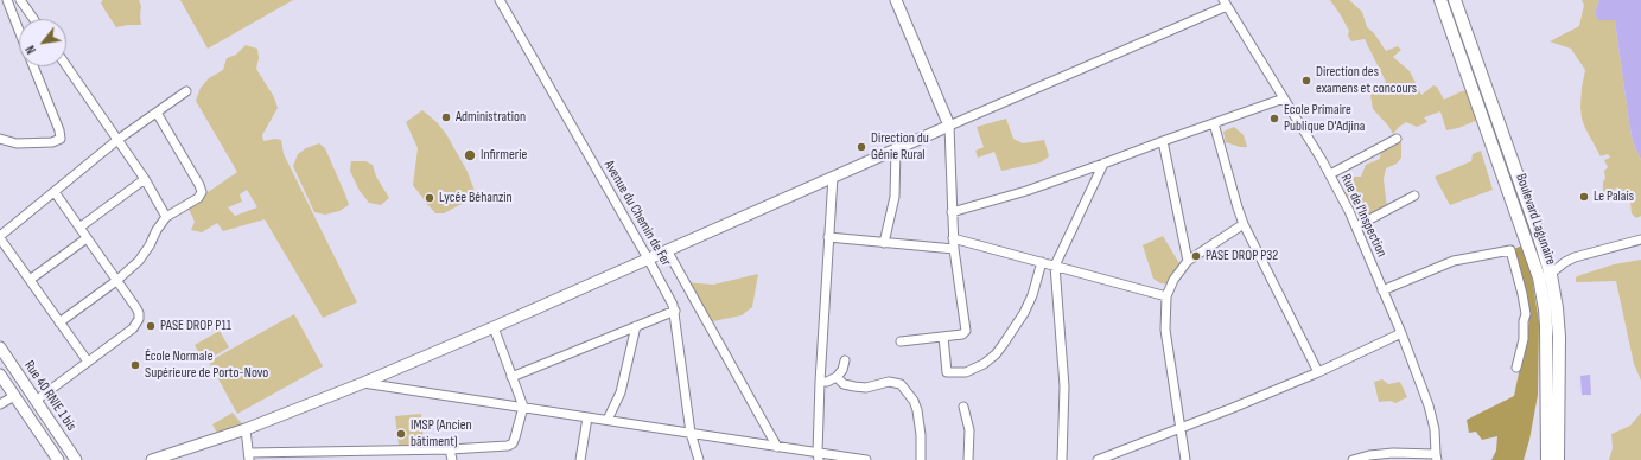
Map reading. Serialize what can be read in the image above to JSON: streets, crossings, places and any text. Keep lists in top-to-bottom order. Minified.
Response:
{"streets":{"highway":["Boulevard Lagunaire"],"main road":["Rue 40 RNIE 1 bis"],"street":["Avenue du Chemin de Fer","Rue de l'Inspection"]},"places":["Direction des examens et concours","Administration","Ecole Primaire Publique D'Adjina","Direction du Génie Rural","Infirmerie","Le Palais","Lycée Béhanzin","PASE DROP P32","PASE DROP P11","École Normale Supérieure de Porto-Novo","IMSP (Ancien bâtiment)"],"north":"bottom left"}
